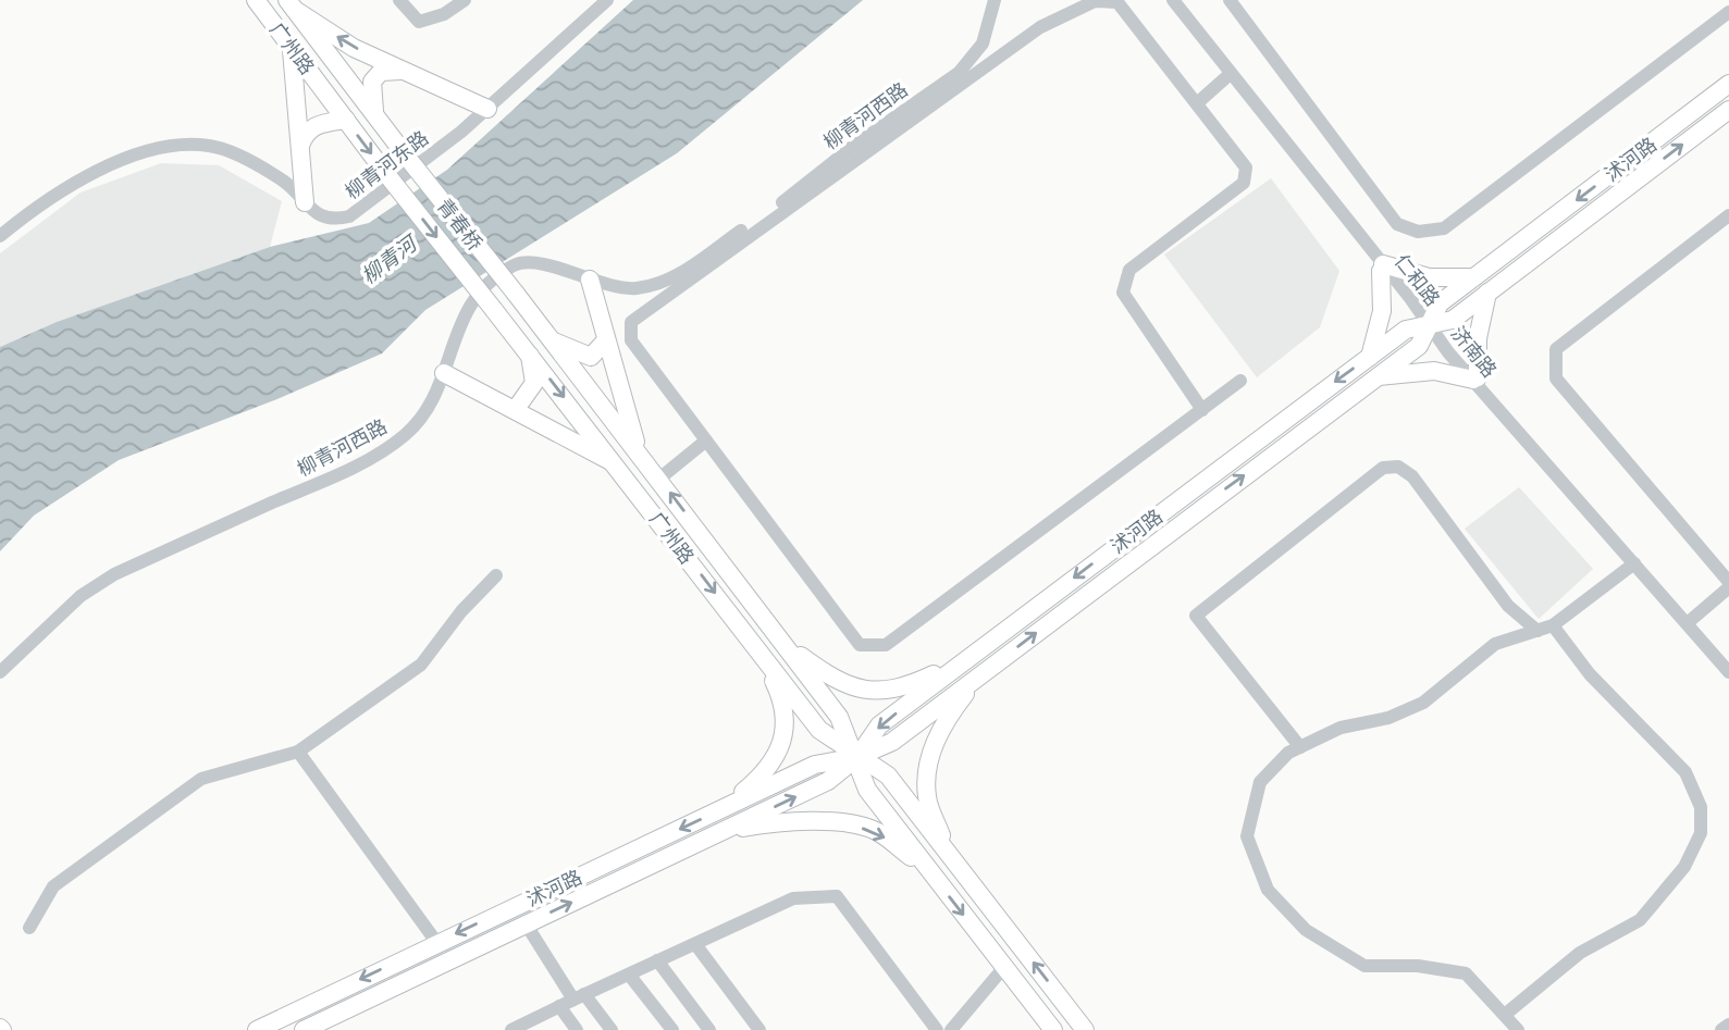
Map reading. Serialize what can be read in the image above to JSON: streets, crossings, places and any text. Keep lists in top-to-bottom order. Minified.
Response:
{"streets":{"main road":["广州路","沭河路","青春桥"],"street":["柳青河西路","柳青河东路","仁和路","济南路"]},"crossings":[["广州路","沭河路"],["广州路","青春桥"],["沭河路","仁和路"],["沭河路","济南路"],["仁和路","济南路"]],"water":["柳青河"]}
